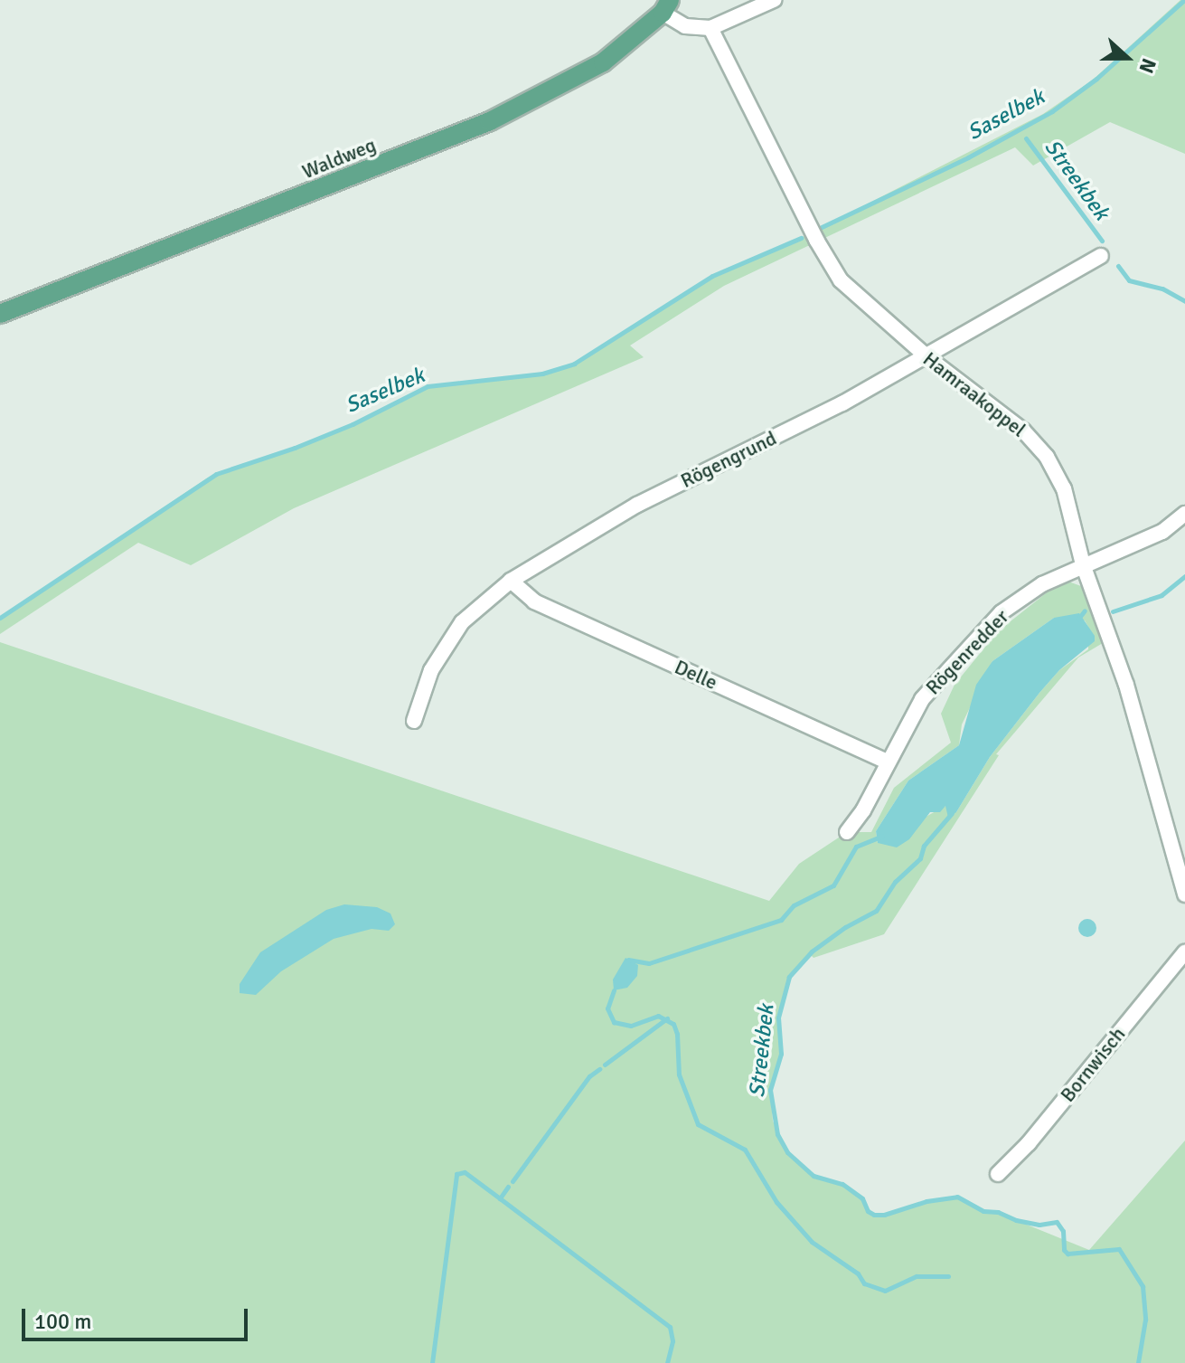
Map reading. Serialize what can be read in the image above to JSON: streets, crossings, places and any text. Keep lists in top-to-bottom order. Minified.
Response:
{"streets":{"main road":["Waldweg"],"street":["Hamraakoppel","Rögengrund","Rögenredder","Delle","Bornwisch"]},"crossings":[["Hamraakoppel","Rögengrund"],["Hamraakoppel","Rögenredder"],["Rögengrund","Delle"],["Rögenredder","Delle"]],"water":["Saselbek","Streekbek"],"scale_bar":"100 m","north":"right"}
